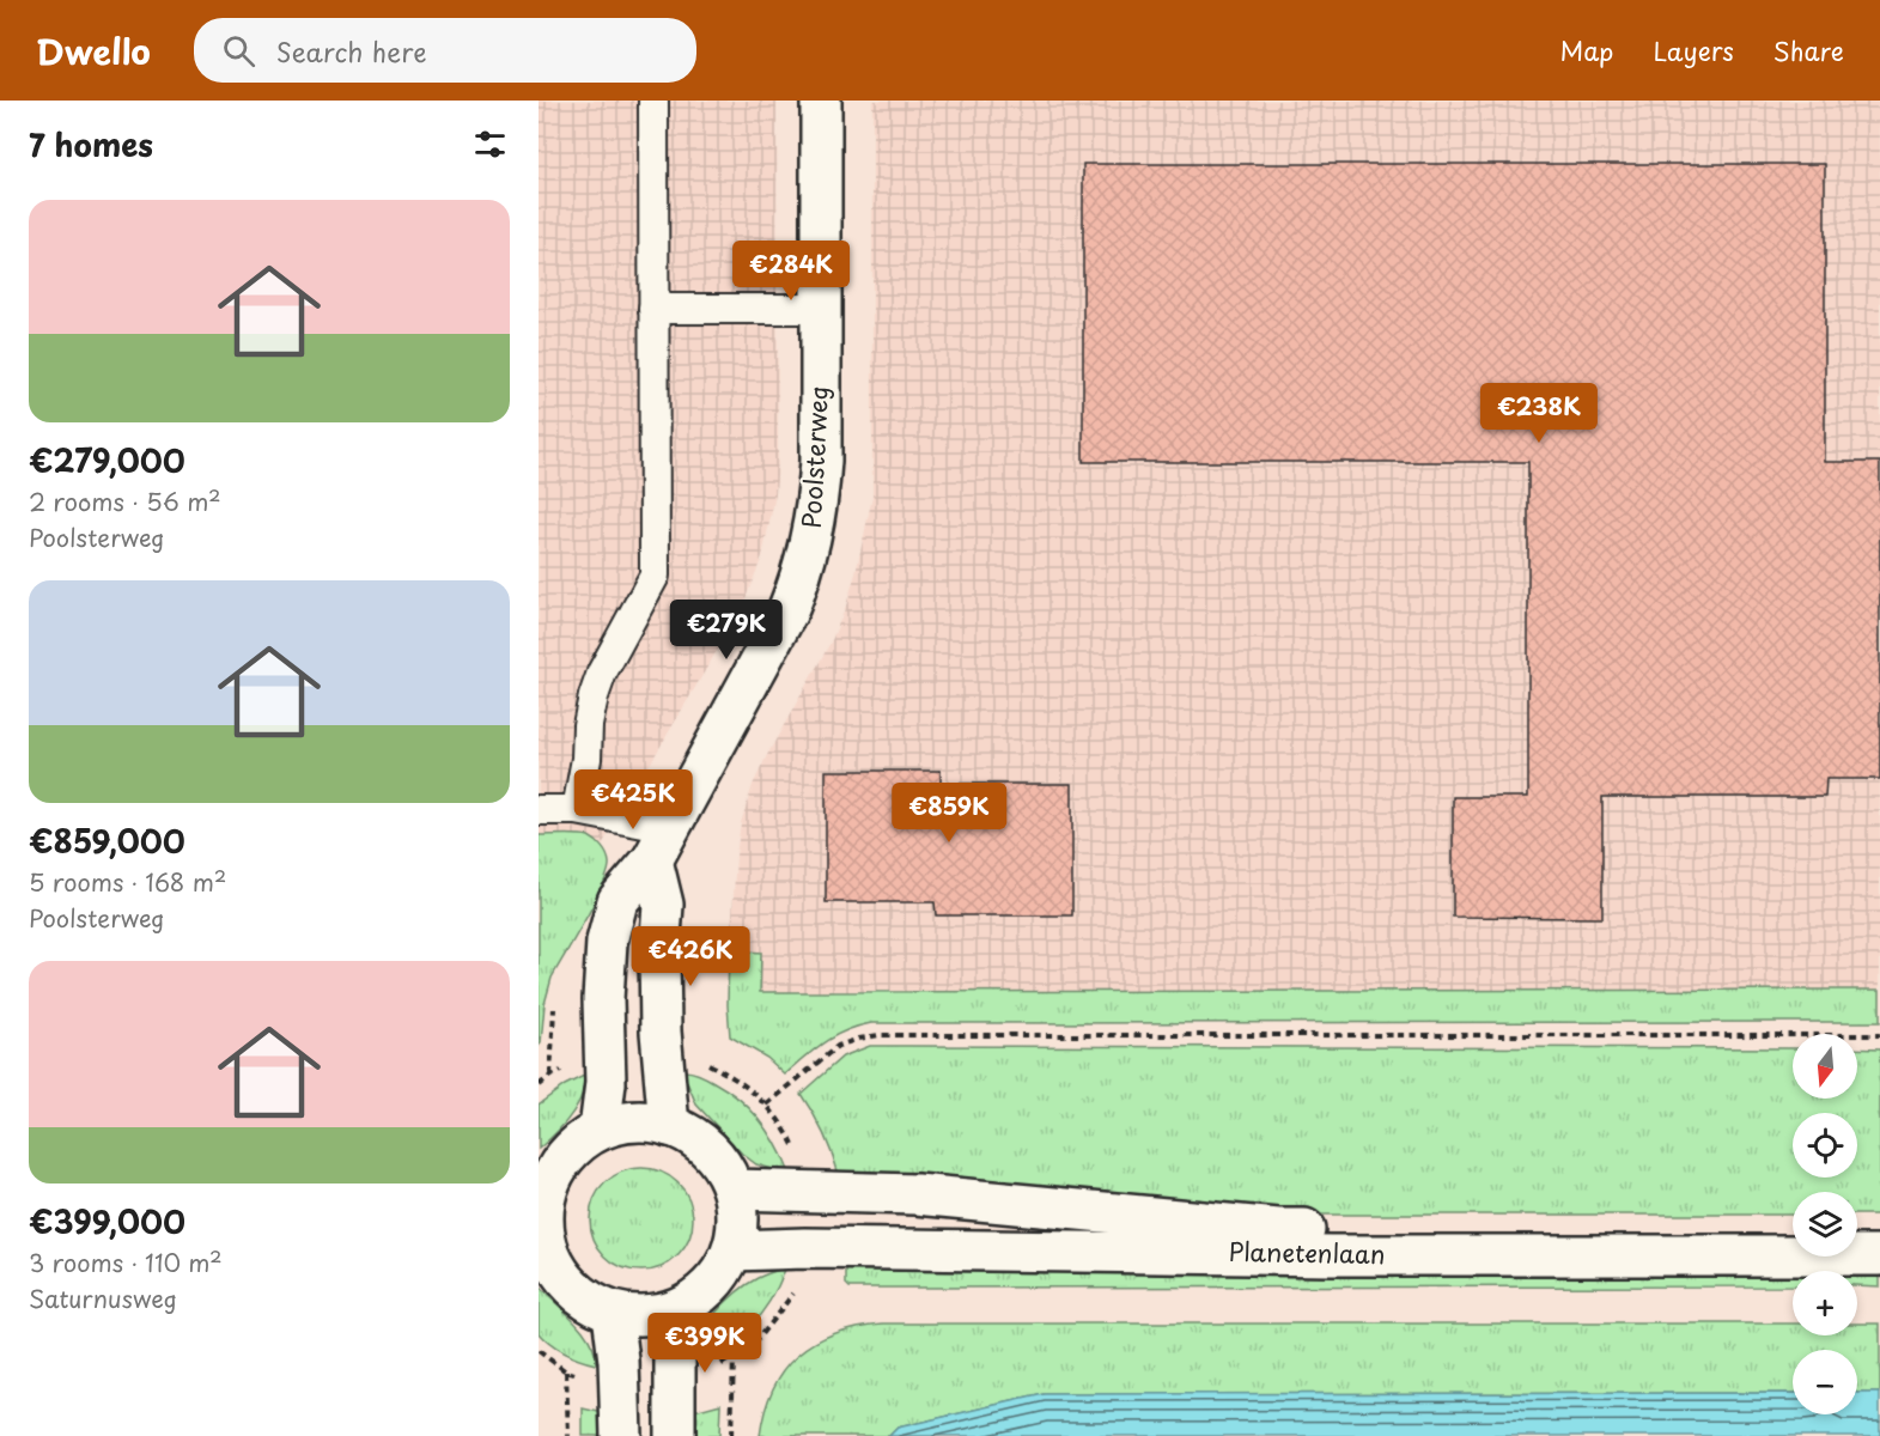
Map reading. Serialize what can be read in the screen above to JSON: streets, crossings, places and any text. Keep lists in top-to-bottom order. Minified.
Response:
{"streets":{"main road":["Poolsterweg","Planetenlaan"]},"crossings":[["Poolsterweg","Planetenlaan"]],"north":"bottom","page":{"header":"Dwello","search":"Search here","nav":["Map","Layers","Share"],"heading":"7 homes","list":[{"name":"€279,000","note":"2 rooms · 56 m² · Poolsterweg"},{"name":"€859,000","note":"5 rooms · 168 m² · Poolsterweg"},{"name":"€399,000","note":"3 rooms · 110 m² · Saturnusweg"}],"price":["€284K","€238K","€279K","€425K","€859K","€426K","€399K"],"map_buttons":["+","−"]}}
